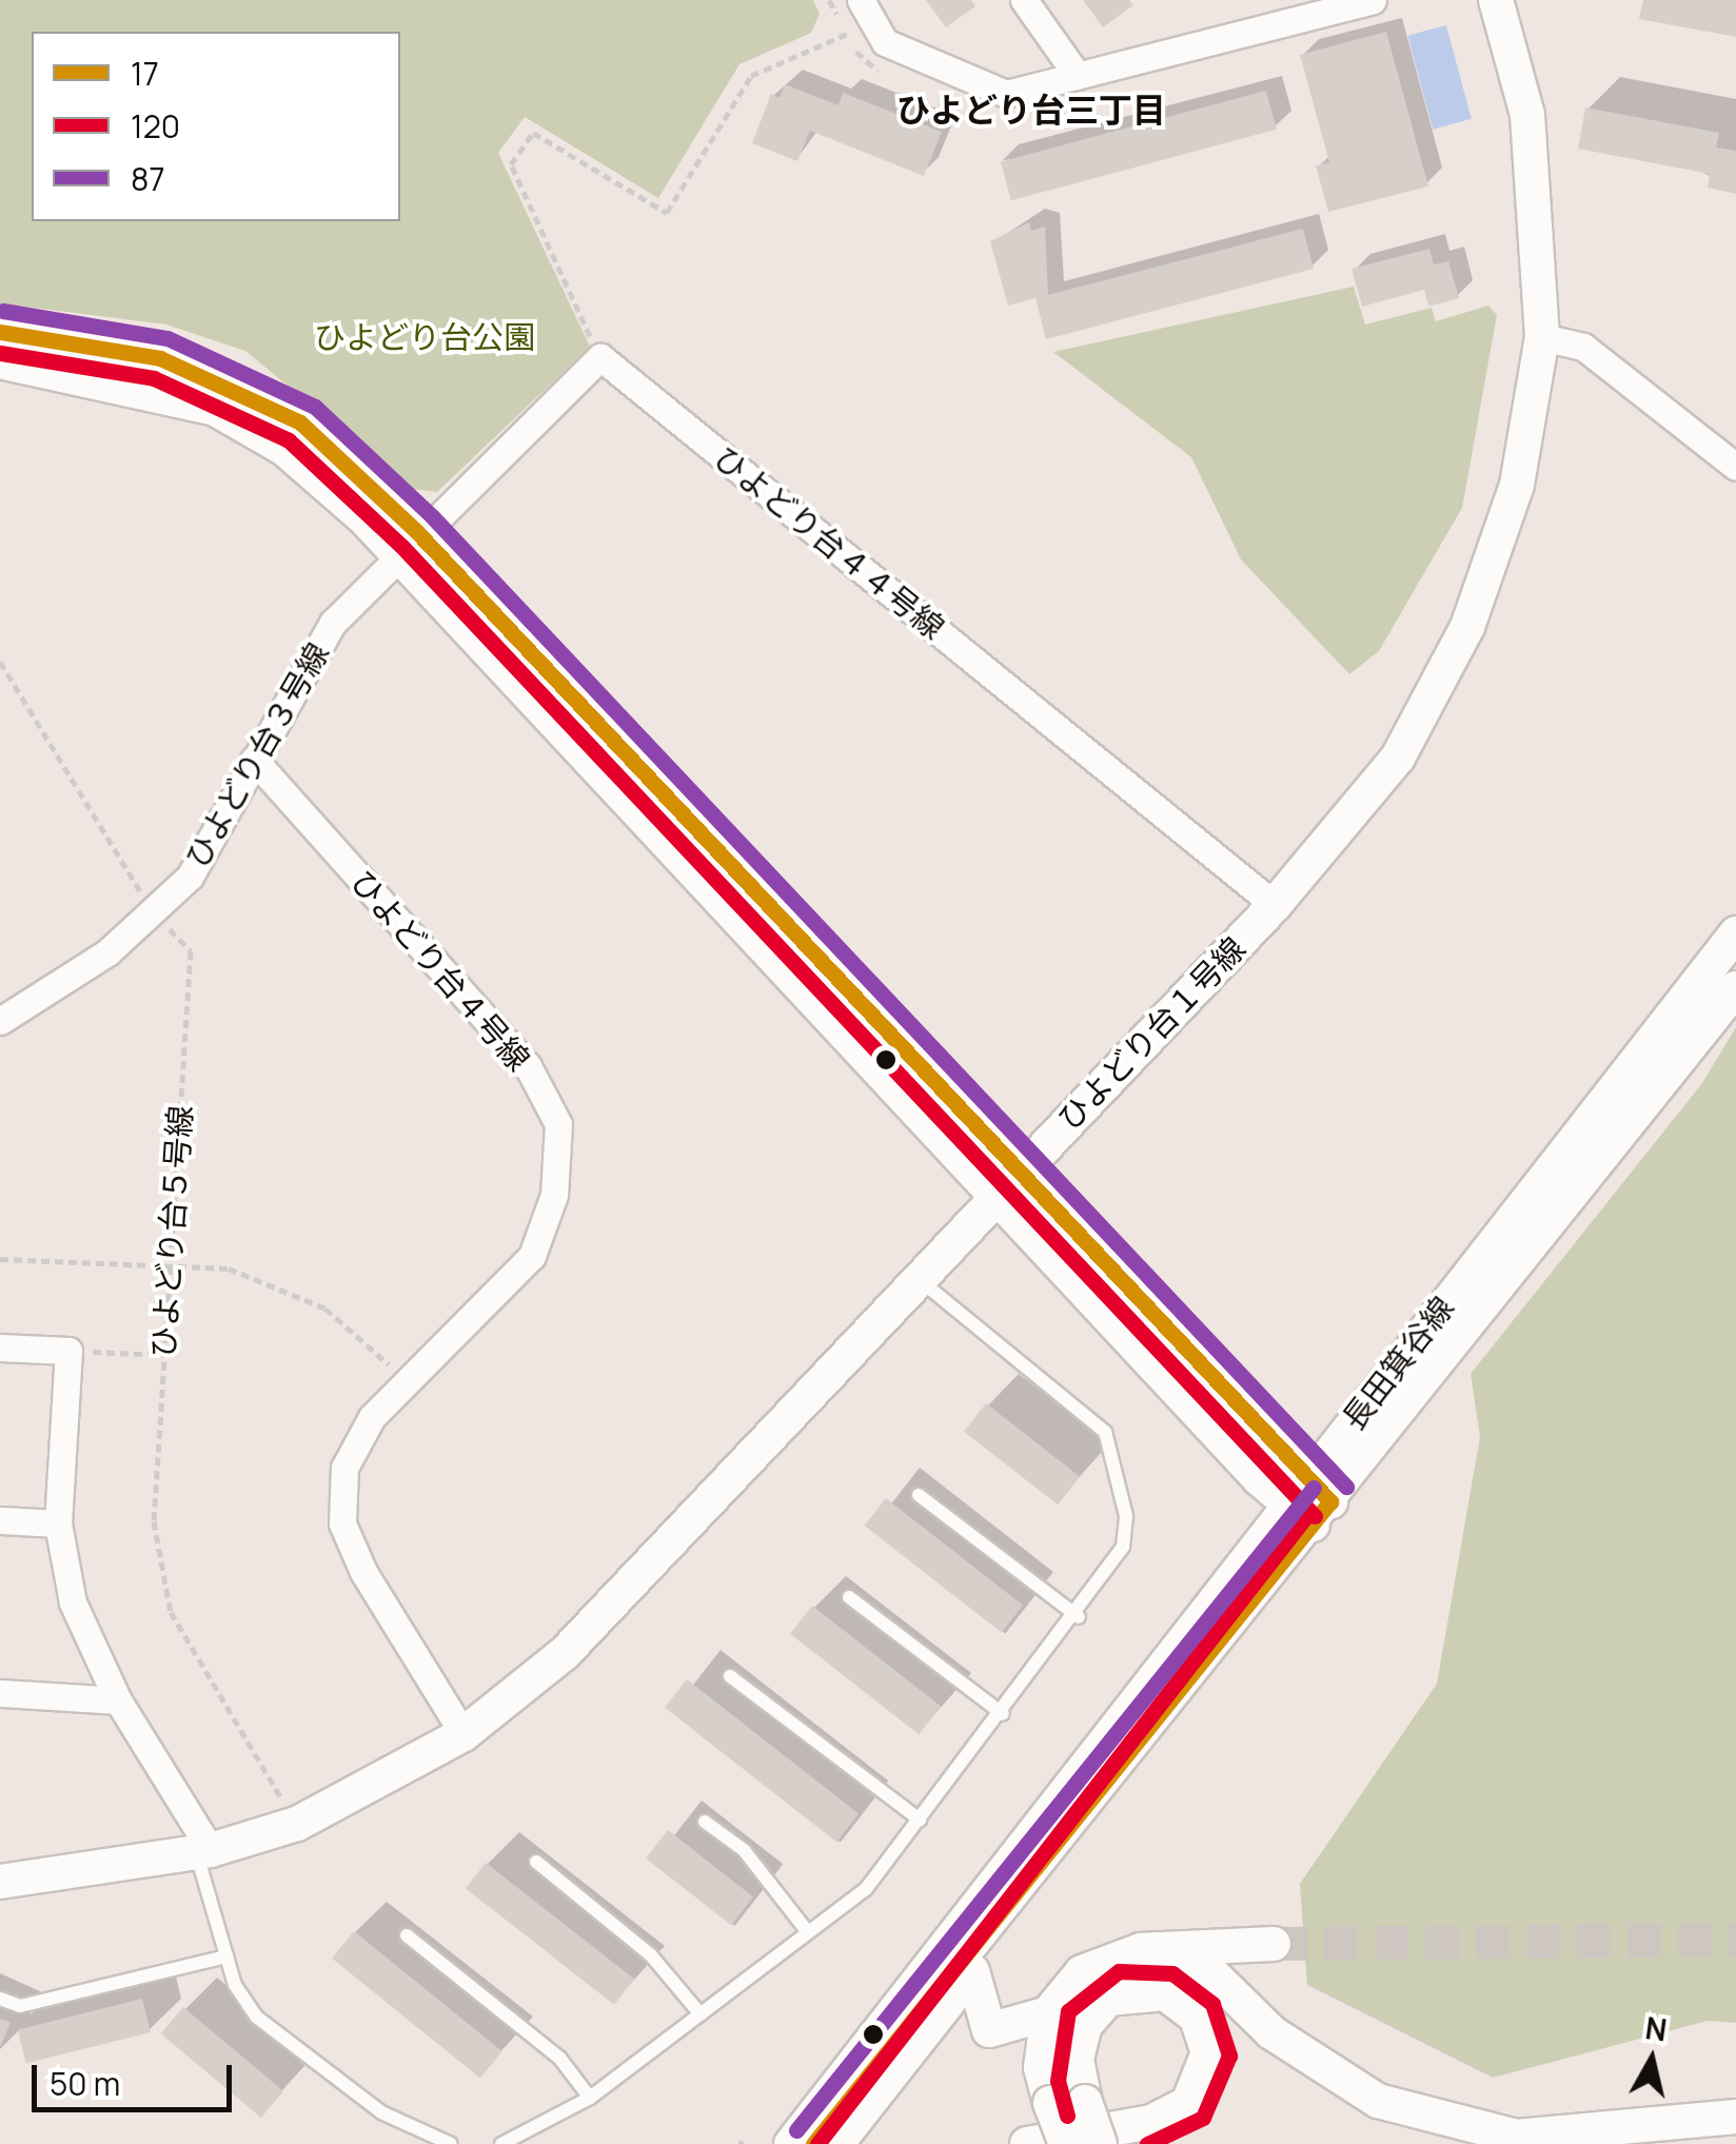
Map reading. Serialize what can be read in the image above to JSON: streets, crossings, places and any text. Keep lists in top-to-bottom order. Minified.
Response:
{"streets":{"street":["ひよどり台４４号線","ひよどり台３号線","ひよどり台４号線","ひよどり台１号線","長田箕谷線"],"path":["ひよどり台５号線"]},"crossings":[["ひよどり台４４号線","ひよどり台１号線"],["ひよどり台３号線","ひよどり台４号線"],["ひよどり台３号線","ひよどり台５号線"],["ひよどり台４号線","ひよどり台１号線"],["ひよどり台１号線","ひよどり台５号線"]],"districts":["ひよどり台三丁目"],"parks":["ひよどり台公園"],"lines":["transit line 87","transit line 17","transit line 120"],"legend":["17","120","87"],"scale_bar":"50 m","north":"top"}
